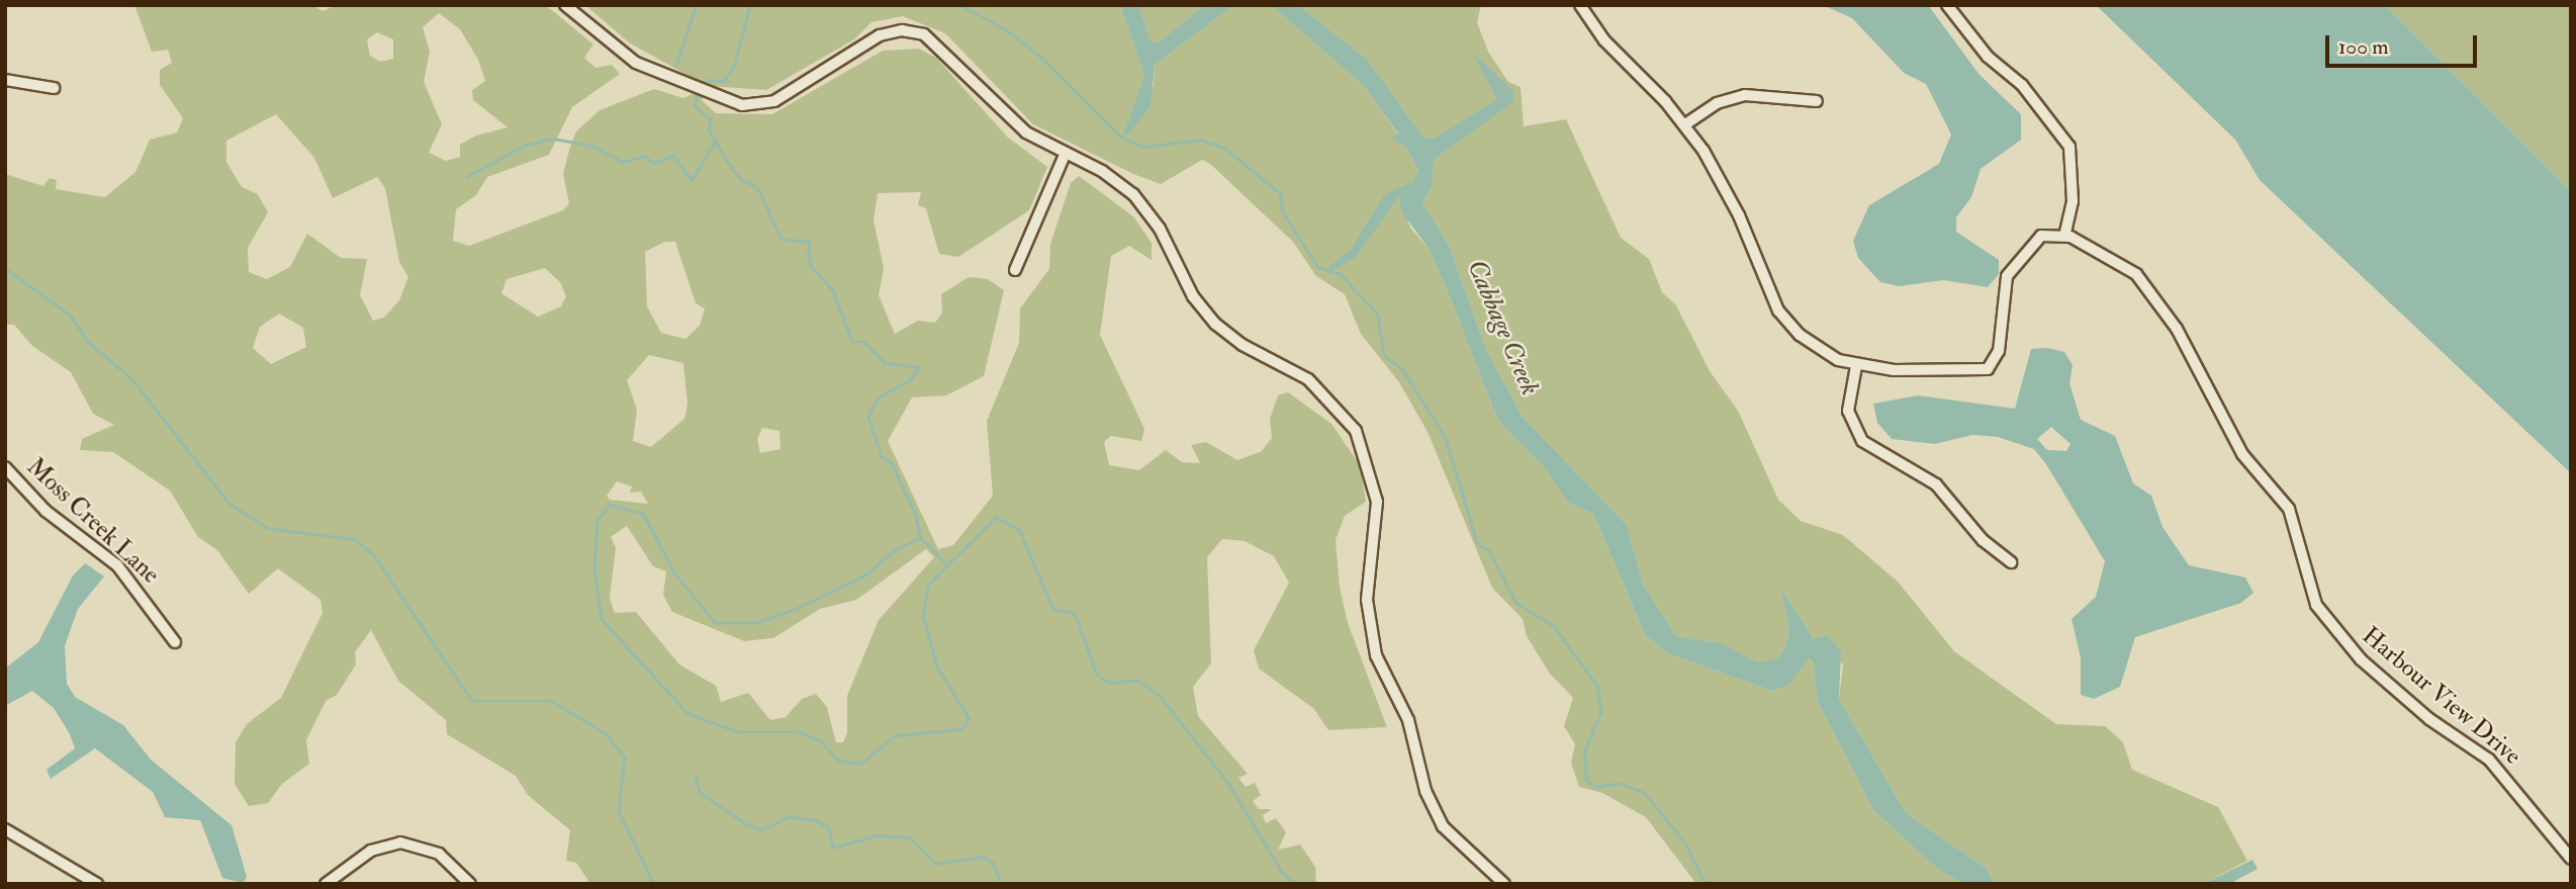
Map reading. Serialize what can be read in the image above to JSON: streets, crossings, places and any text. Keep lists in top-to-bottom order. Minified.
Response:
{"streets":{"street":["Moss Creek Lane","Harbour View Drive"]},"water":["Cabbage Creek"],"scale_bar":"100 m"}
